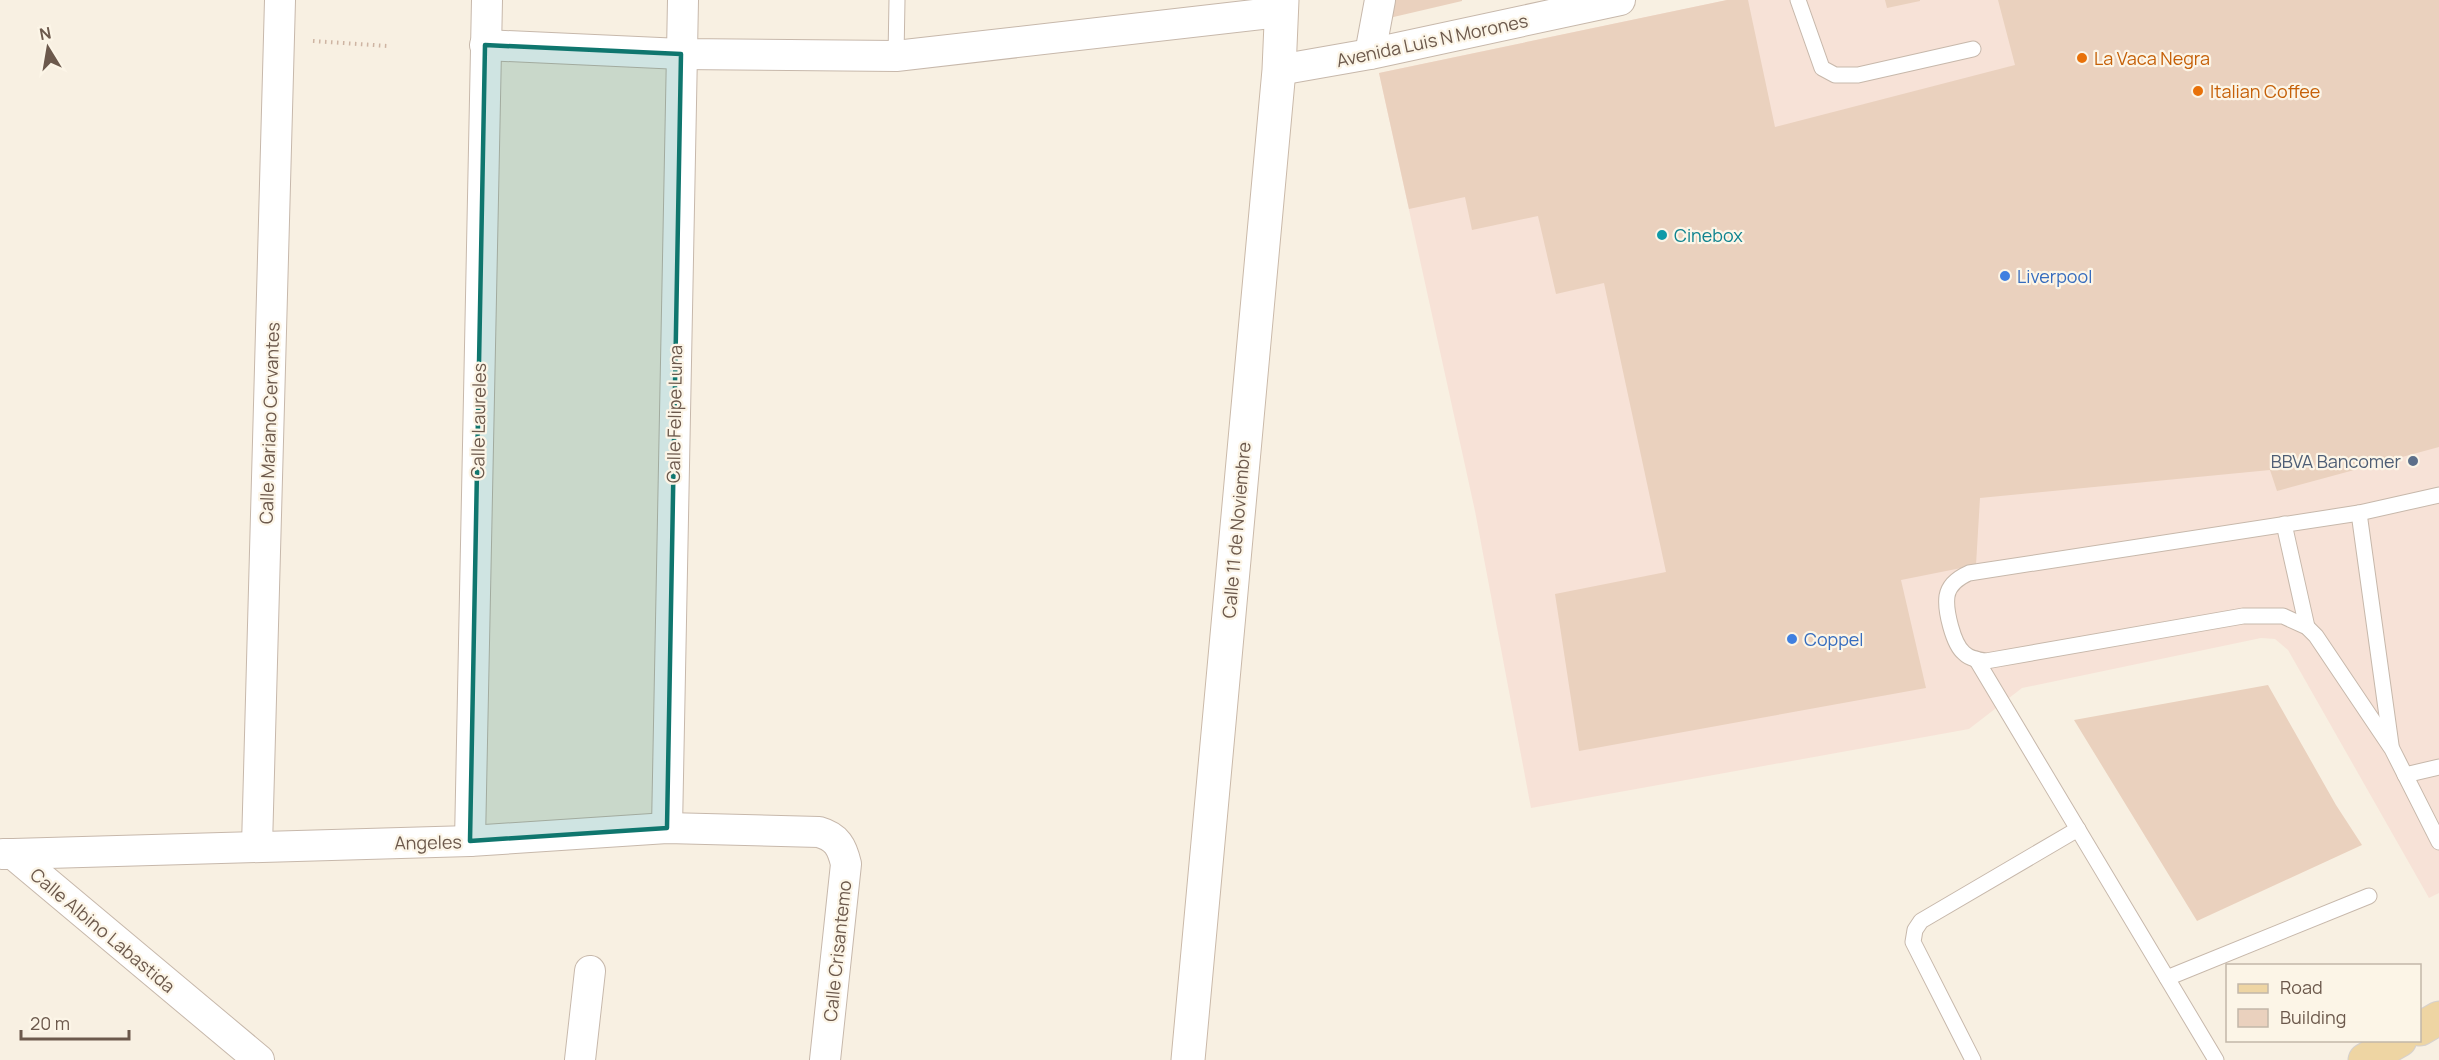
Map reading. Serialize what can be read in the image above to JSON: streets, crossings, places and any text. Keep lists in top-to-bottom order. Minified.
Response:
{"streets":{"street":["Avenida Luis N Morones","Calle Felipe Luna","Calle Laureles","Calle Mariano Cervantes","Calle 11 de Noviembre","Angeles","Calle Albino Labastida","Calle Crisantemo"]},"crossings":[["Avenida Luis N Morones","Calle 11 de Noviembre"],["Calle Felipe Luna","Angeles"],["Calle Laureles","Angeles"],["Calle Mariano Cervantes","Angeles"],["Angeles","Calle Albino Labastida"],["Angeles","Calle Crisantemo"]],"places":["La Vaca Negra","Italian Coffee","Cinebox","Liverpool","BBVA Bancomer","Coppel"],"legend":["Road","Building"],"scale_bar":"20 m","north":"top"}
